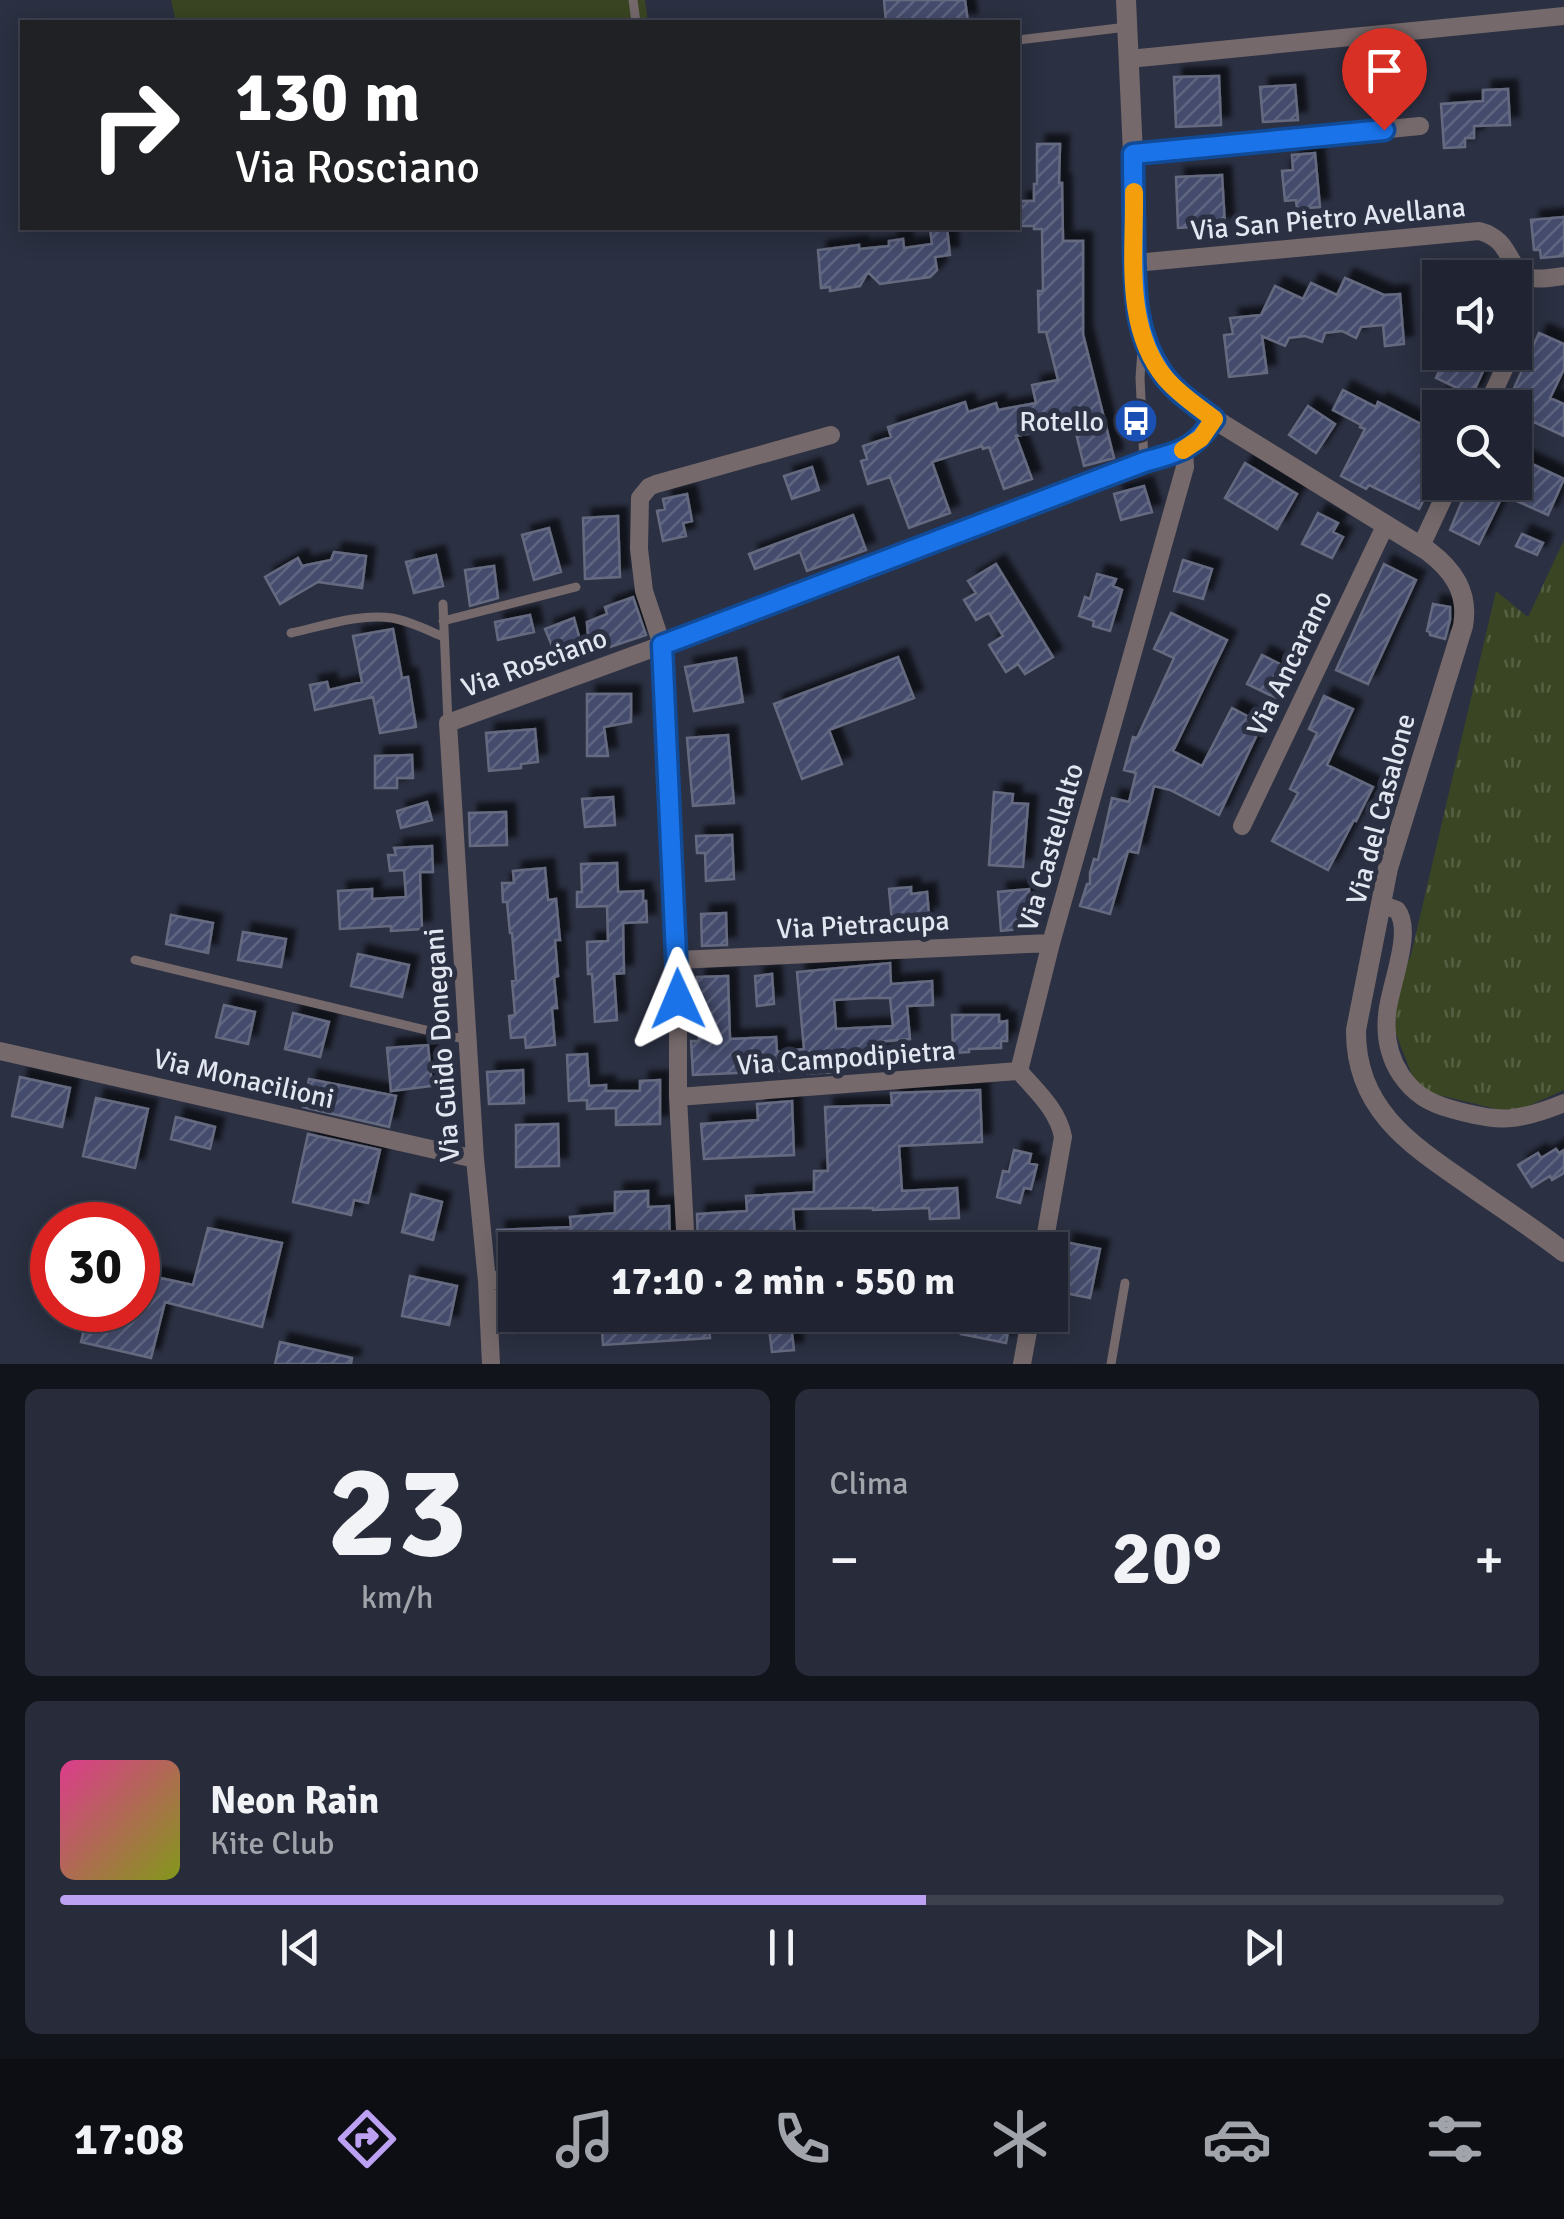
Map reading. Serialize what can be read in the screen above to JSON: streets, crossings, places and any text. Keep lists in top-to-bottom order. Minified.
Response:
{"streets":{"street":["Via San Pietro Avellana","Via Rosciano","Via Ancarano","Via del Casalone","Via Castellalto","Via Pietracupa","Via Guido Donegani","Via Campodipietra","Via Monacilioni"]},"crossings":[["Via San Pietro Avellana","Via del Casalone"],["Via Rosciano","Via Castellalto"],["Via Rosciano","Via Guido Donegani"],["Via Ancarano","Via del Casalone"],["Via Castellalto","Via Pietracupa"],["Via Castellalto","Via Campodipietra"],["Via Guido Donegani","Via Monacilioni"]],"places":{"bus stop":["Rotello"]},"page":{"turn":["130 m","Via Rosciano"],"limit":"30","trip":"17:10 · 2 min · 550 m","tile":[["23","km/h"],"Clima"],"heat":["−","20°","+"],"song":["Neon Rain","Kite Club"],"tabs":"17:08"}}
